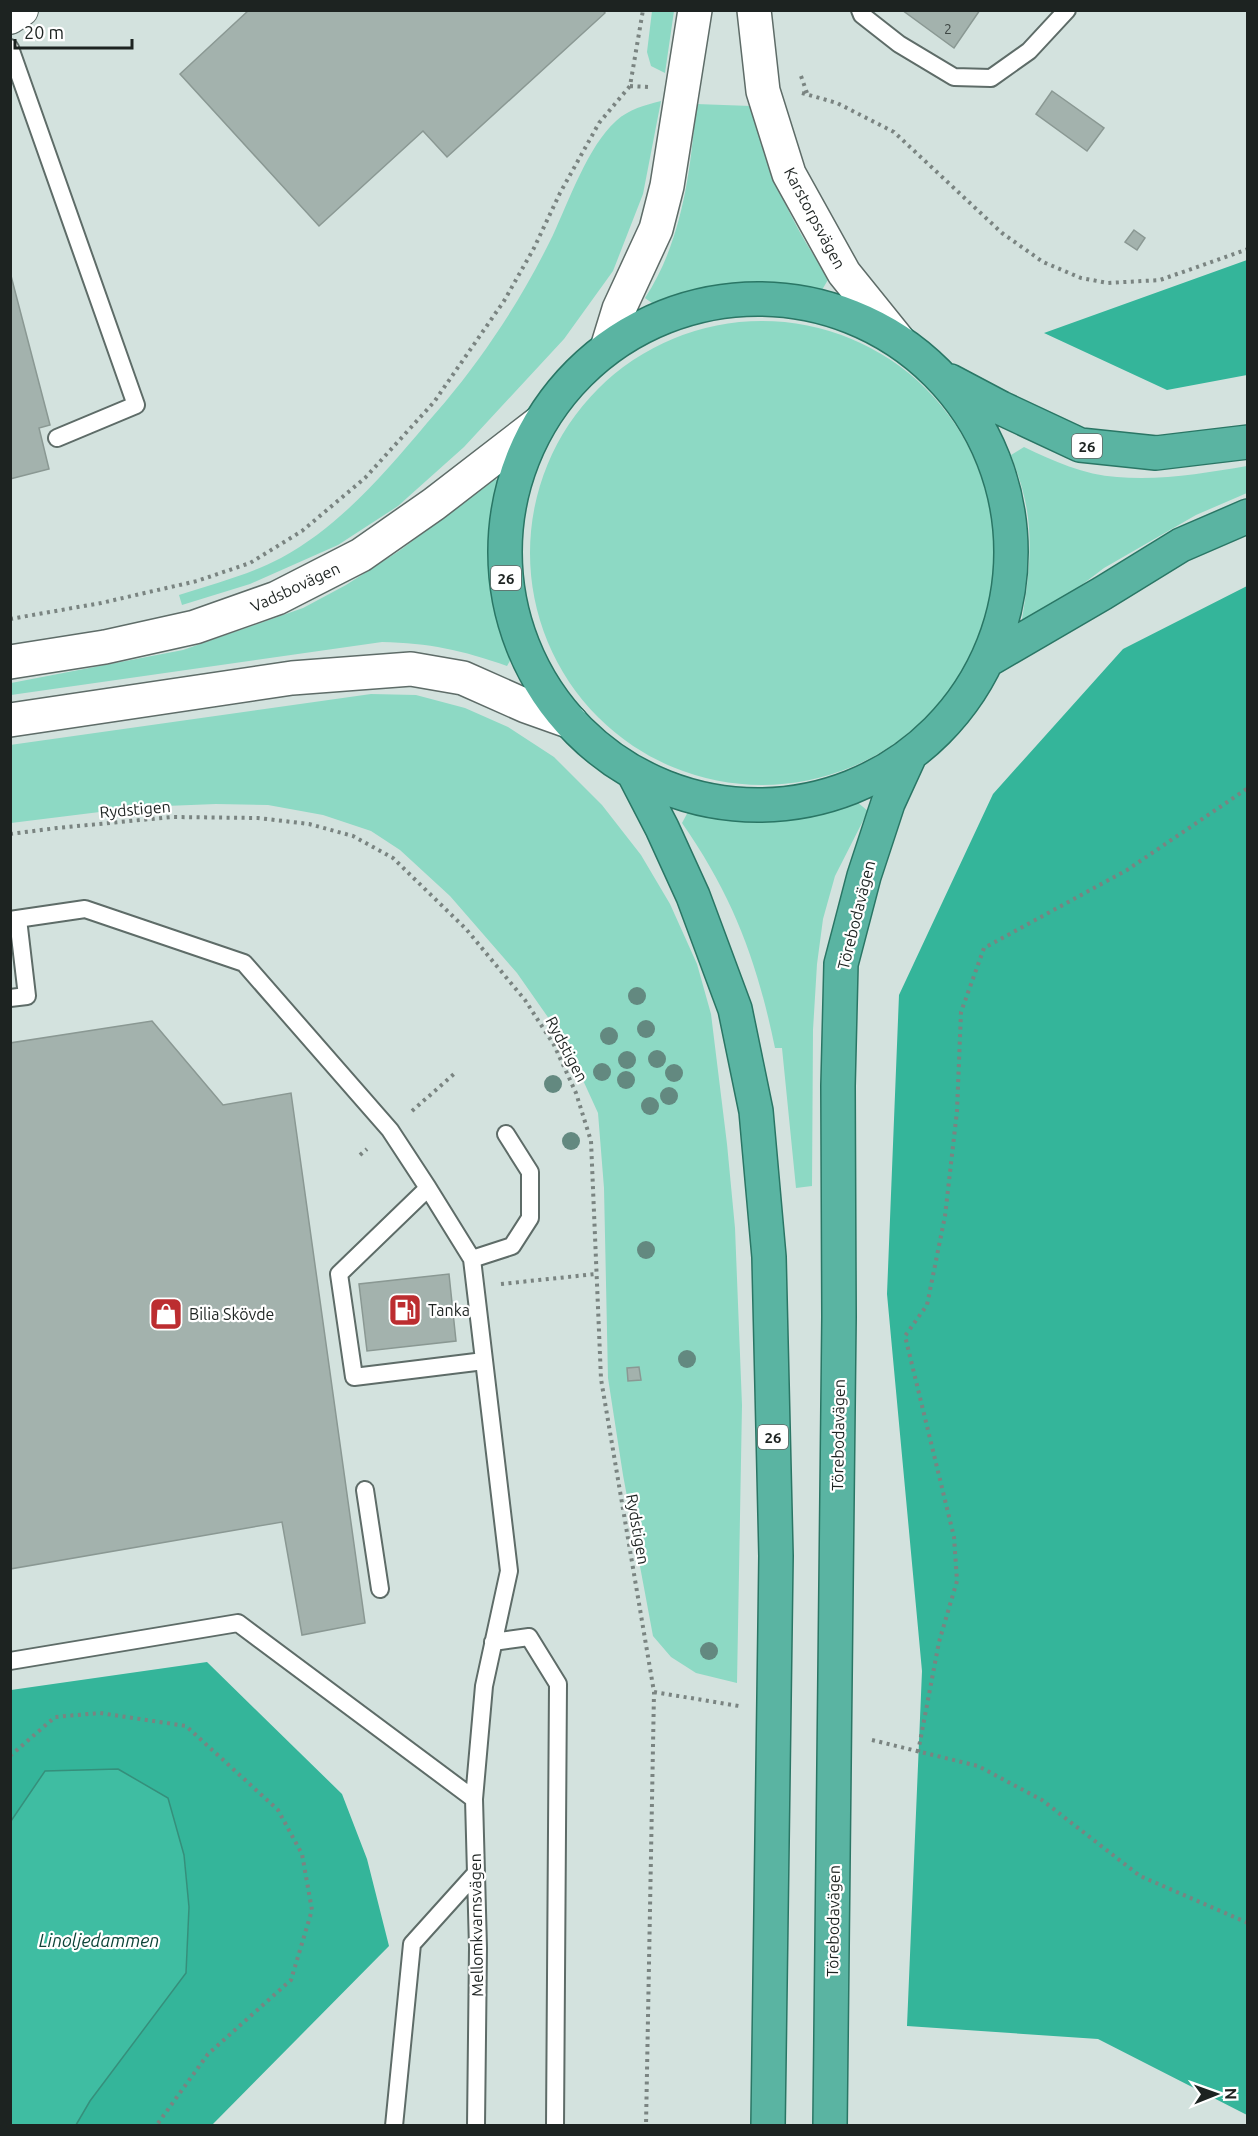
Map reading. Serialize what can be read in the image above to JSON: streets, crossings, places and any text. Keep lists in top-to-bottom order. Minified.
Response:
{"streets":{"highway":["26","Törebodavägen"],"main road":["Karstorpsvägen","Vadsbovägen"],"lane":["Mellomkvarnsvägen"],"path":["Rydstigen"]},"crossings":[["Karstorpsvägen","26"],["26","Vadsbovägen"],["26","Törebodavägen"]],"water":["Linoljedammen"],"places":{"fuel station":["Tanka"],"shop":["Bilia Skövde"]},"house_numbers":["2"],"scale_bar":"20 m","north":"right"}
